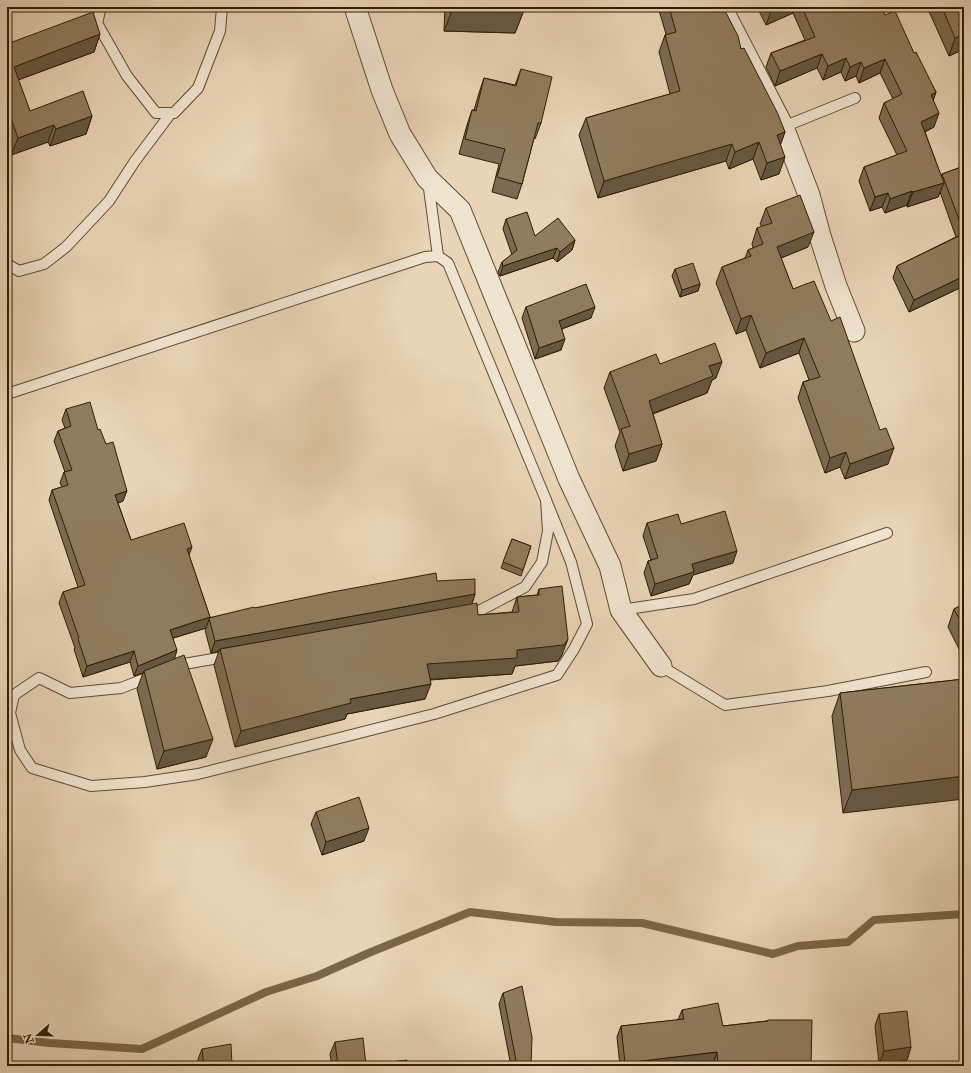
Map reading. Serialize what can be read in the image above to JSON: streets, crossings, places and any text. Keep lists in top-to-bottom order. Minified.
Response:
{"north":"left"}
